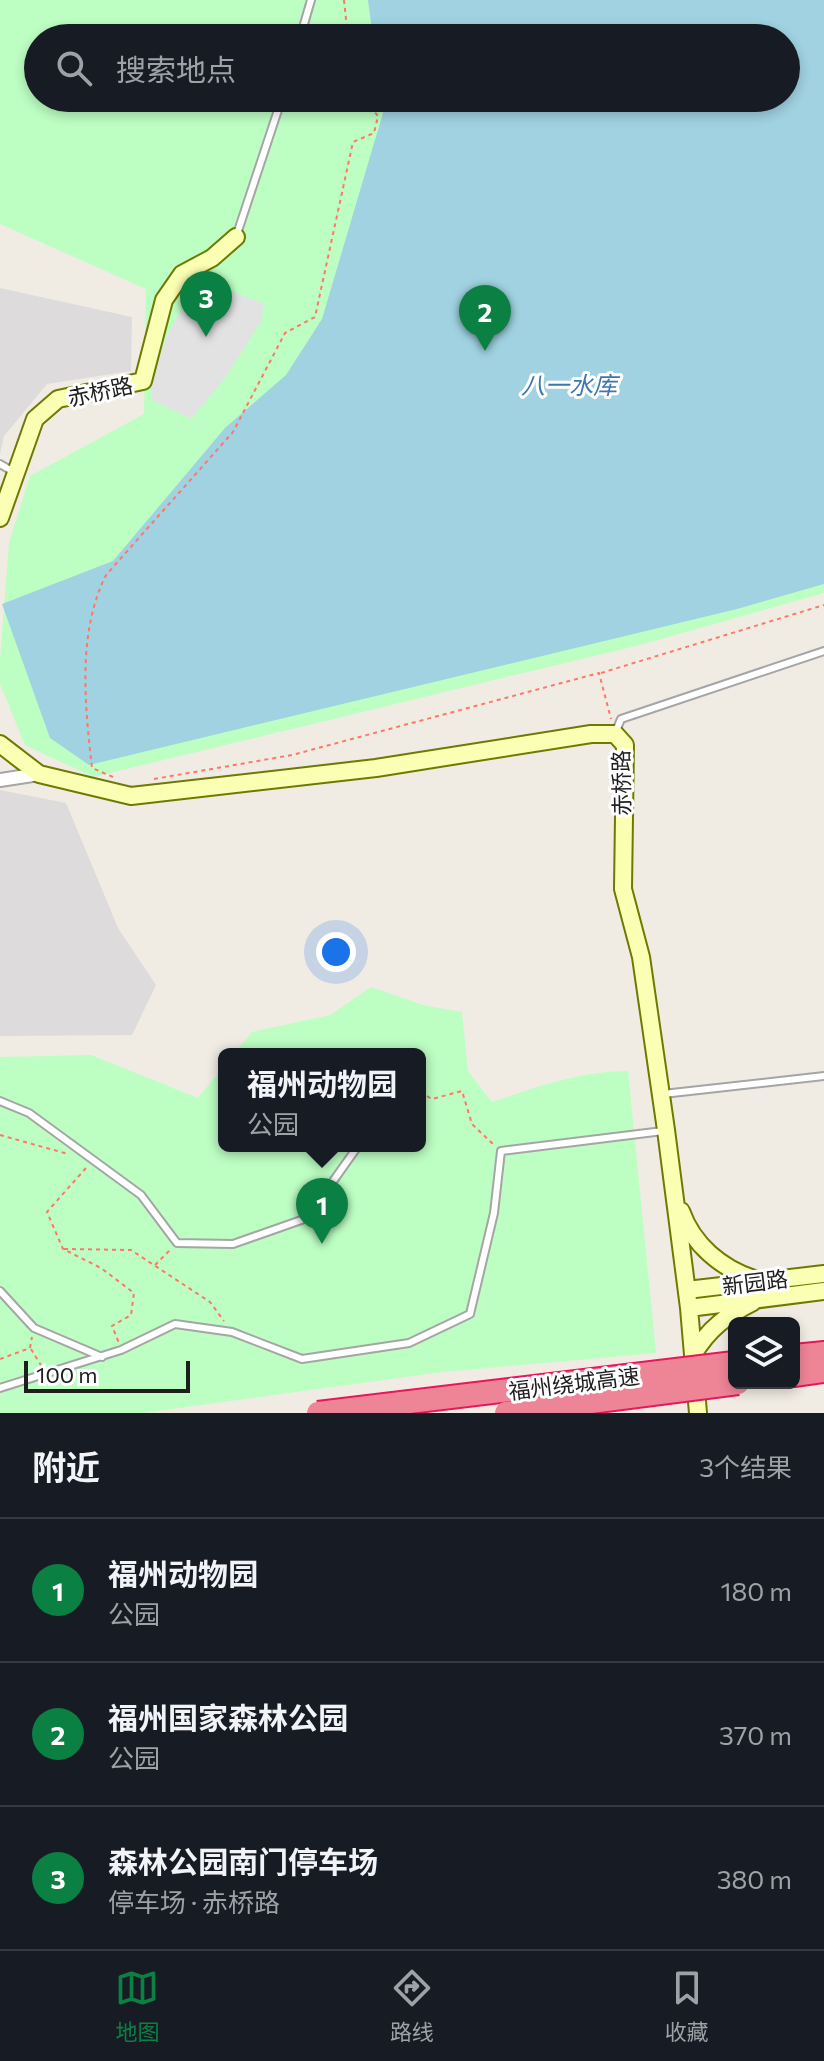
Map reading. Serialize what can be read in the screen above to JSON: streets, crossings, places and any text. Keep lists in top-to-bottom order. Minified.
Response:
{"streets":{"highway":["福州绕城高速"],"street":["赤桥路","新园路"]},"crossings":[["赤桥路","新园路"]],"water":["八一水库"],"scale_bar":"100 m","page":{"search":"搜索地点","pins":["3","2","1"],"popup":["福州动物园","公园"],"scale":"100 m","heading":["附近","3个结果"],"list":[{"mark":"1","name":"福州动物园","note":"公园","value":"180 m"},{"mark":"2","name":"福州国家森林公园","note":"公园","value":"370 m"},{"mark":"3","name":"森林公园南门停车场","note":"停车场 · 赤桥路","value":"380 m"}],"nav":["地图","路线","收藏"]}}
